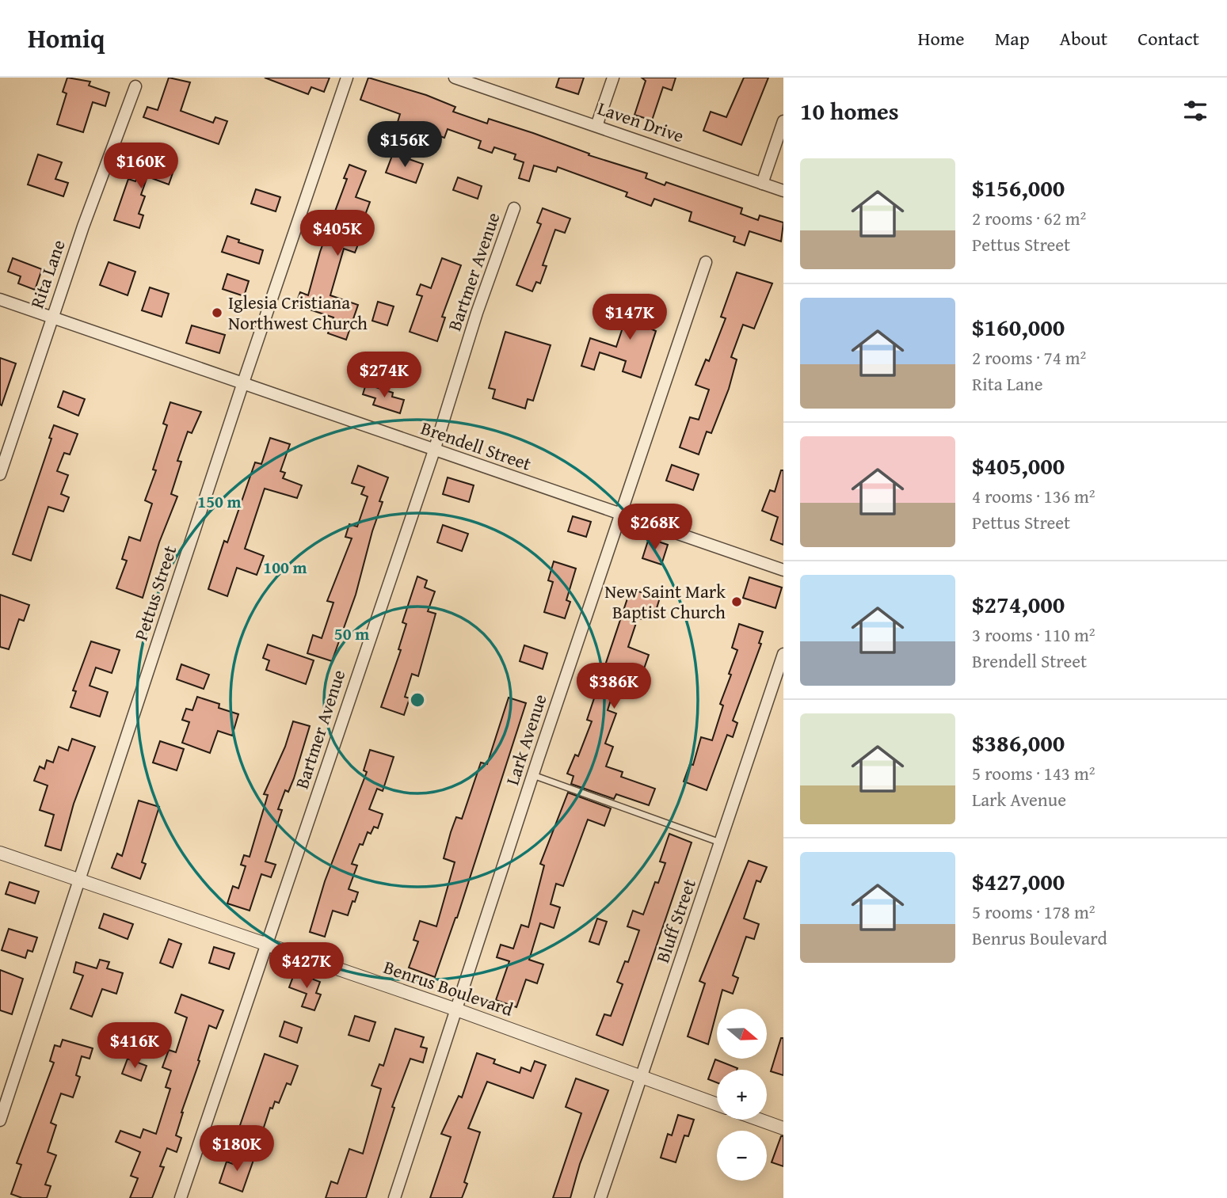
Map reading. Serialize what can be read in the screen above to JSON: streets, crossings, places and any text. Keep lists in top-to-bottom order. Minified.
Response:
{"streets":{"street":["Laven Drive","Bartmer Avenue","Rita Lane","Brendell Street","Pettus Street","Lark Avenue","Bluff Street","Benrus Boulevard"]},"crossings":[["Bartmer Avenue","Brendell Street"],["Bartmer Avenue","Benrus Boulevard"],["Rita Lane","Brendell Street"],["Brendell Street","Pettus Street"],["Brendell Street","Lark Avenue"],["Pettus Street","Benrus Boulevard"],["Lark Avenue","Benrus Boulevard"],["Bluff Street","Benrus Boulevard"]],"places":["Iglesia Cristiana Northwest Church","New Saint Mark Baptist Church"],"north":"right","page":{"header":"Homiq","nav":["Home","Map","About","Contact"],"heading":"10 homes","price":["$156K","$160K","$405K","$147K","$274K","$268K","$386K","$427K","$416K","$180K"],"list":[{"name":"$156,000","note":"2 rooms · 62 m² · Pettus Street"},{"name":"$160,000","note":"2 rooms · 74 m² · Rita Lane"},{"name":"$405,000","note":"4 rooms · 136 m² · Pettus Street"},{"name":"$274,000","note":"3 rooms · 110 m² · Brendell Street"},{"name":"$386,000","note":"5 rooms · 143 m² · Lark Avenue"},{"name":"$427,000","note":"5 rooms · 178 m² · Benrus Boulevard"}],"map_buttons":["+","−"]},"rings":["150 m","100 m","50 m"]}
